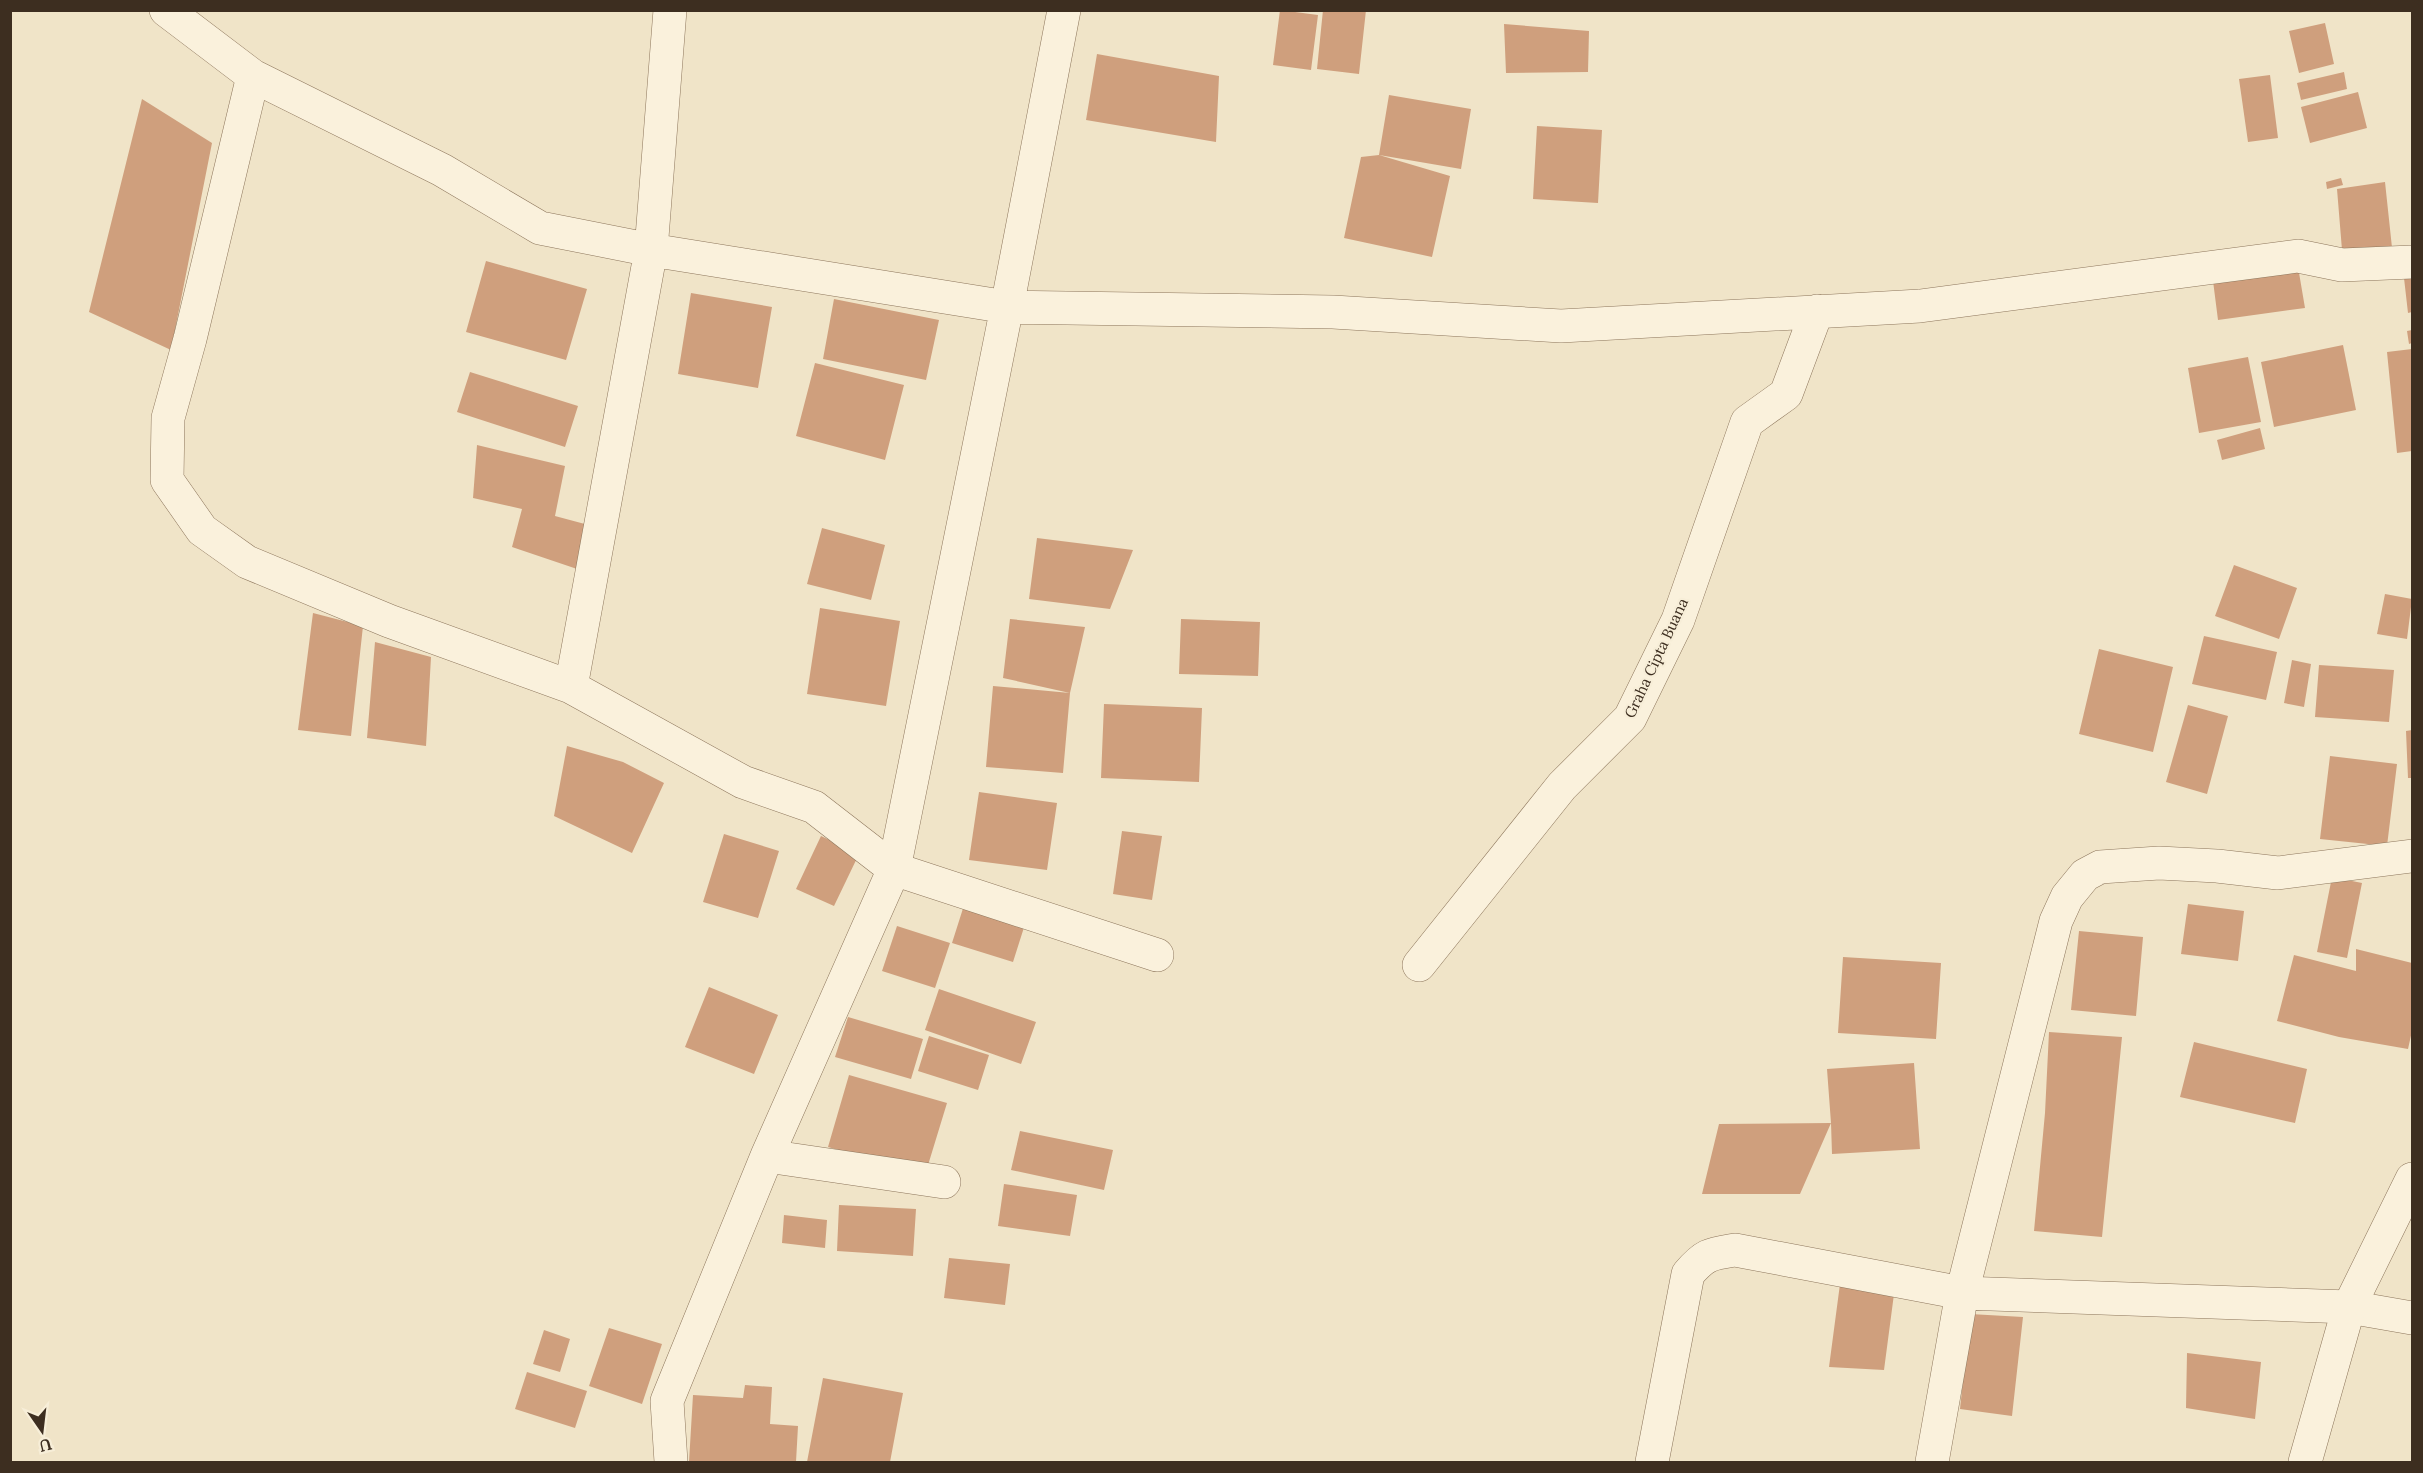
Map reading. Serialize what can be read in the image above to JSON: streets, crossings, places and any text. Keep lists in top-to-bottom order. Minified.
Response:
{"streets":{"street":["Graha Cipta Buana"]},"north":"bottom"}
